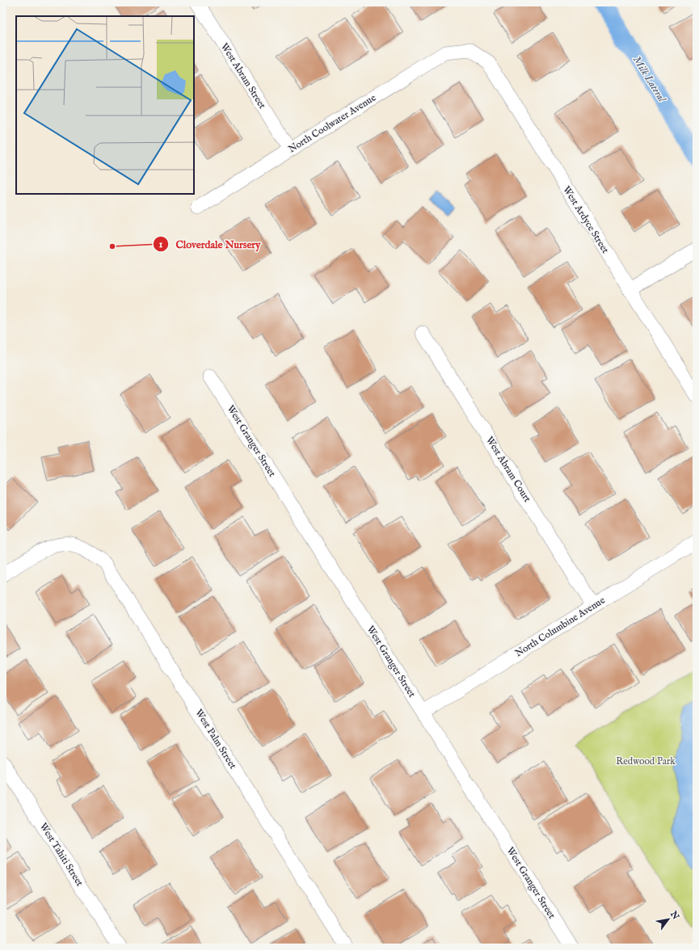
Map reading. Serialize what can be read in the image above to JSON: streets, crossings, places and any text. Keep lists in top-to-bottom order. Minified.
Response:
{"streets":{"street":["West Abram Street","North Coolwater Avenue","West Ardyce Street","West Granger Street","West Abram Court","North Columbine Avenue","West Palm Street","West Tahiti Street"]},"crossings":[["West Abram Street","North Coolwater Avenue"],["North Coolwater Avenue","West Ardyce Street"],["West Granger Street","North Columbine Avenue"],["West Abram Court","North Columbine Avenue"]],"water":["Milk Lateral"],"parks":["Redwood Park"],"places":["Cloverdale Nursery"],"north":"top right"}
